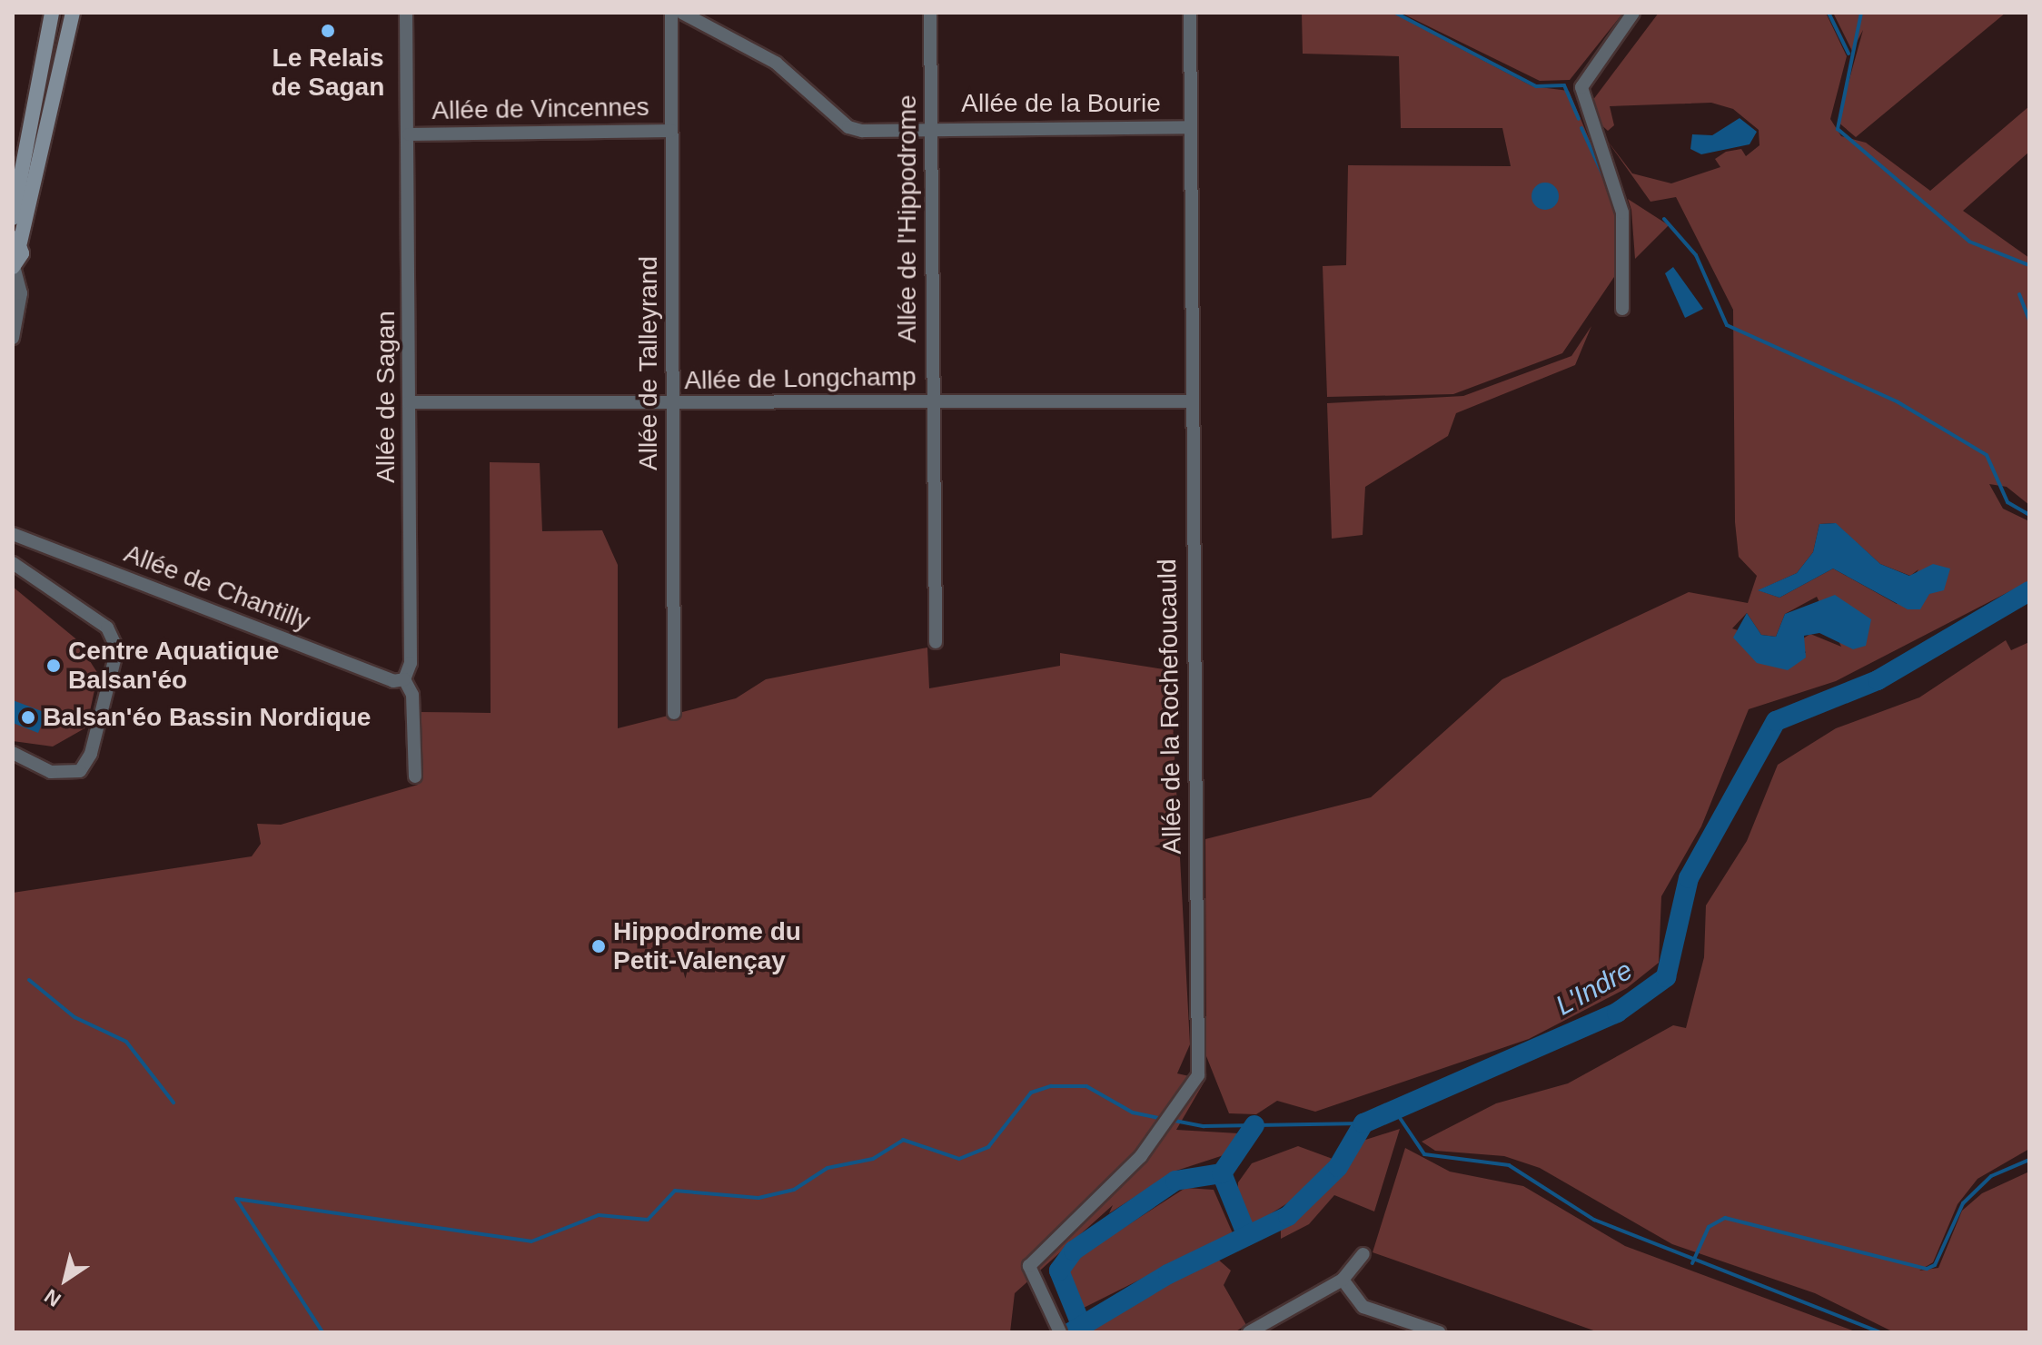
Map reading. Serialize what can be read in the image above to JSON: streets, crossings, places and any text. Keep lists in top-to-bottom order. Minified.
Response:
{"streets":{"street":["Allée de la Bourie","Allée de Vincennes","Allée de l'Hippodrome","Allée de Talleyrand","Allée de Longchamp","Allée de Sagan","Allée de Chantilly","Allée de la Rochefoucauld"]},"crossings":[["Allée de la Bourie","Allée de l'Hippodrome"],["Allée de la Bourie","Allée de la Rochefoucauld"],["Allée de Vincennes","Allée de Talleyrand"],["Allée de Vincennes","Allée de Sagan"],["Allée de l'Hippodrome","Allée de Longchamp"],["Allée de Talleyrand","Allée de Longchamp"],["Allée de Longchamp","Allée de Sagan"],["Allée de Longchamp","Allée de la Rochefoucauld"],["Allée de Sagan","Allée de Chantilly"]],"water":["L'Indre"],"places":["Le Relais de Sagan","Centre Aquatique Balsan'éo","Balsan'éo Bassin Nordique","Hippodrome du Petit-Valençay"],"north":"bottom left"}
